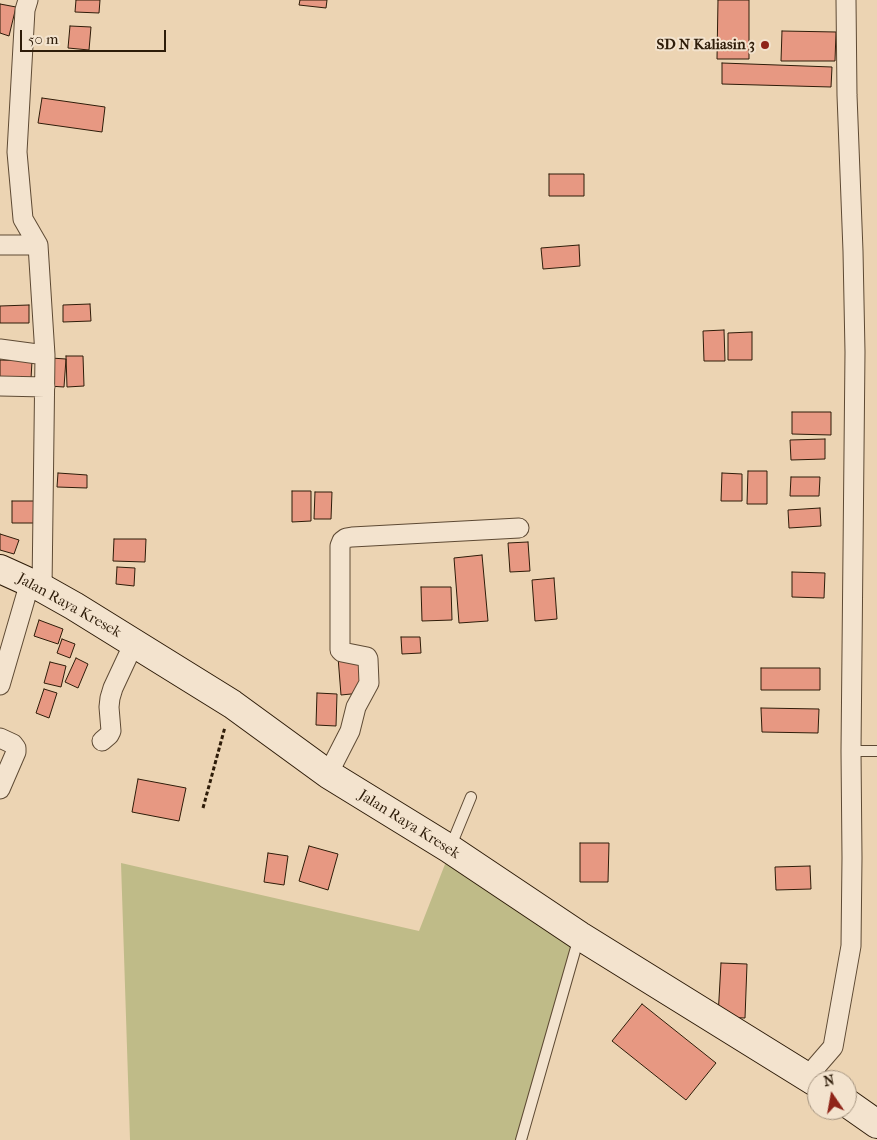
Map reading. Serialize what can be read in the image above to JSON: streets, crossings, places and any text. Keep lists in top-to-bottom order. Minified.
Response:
{"streets":{"main road":["Jalan Raya Kresek"]},"places":["SD N Kaliasin 3"],"scale_bar":"50 m","north":"top"}
